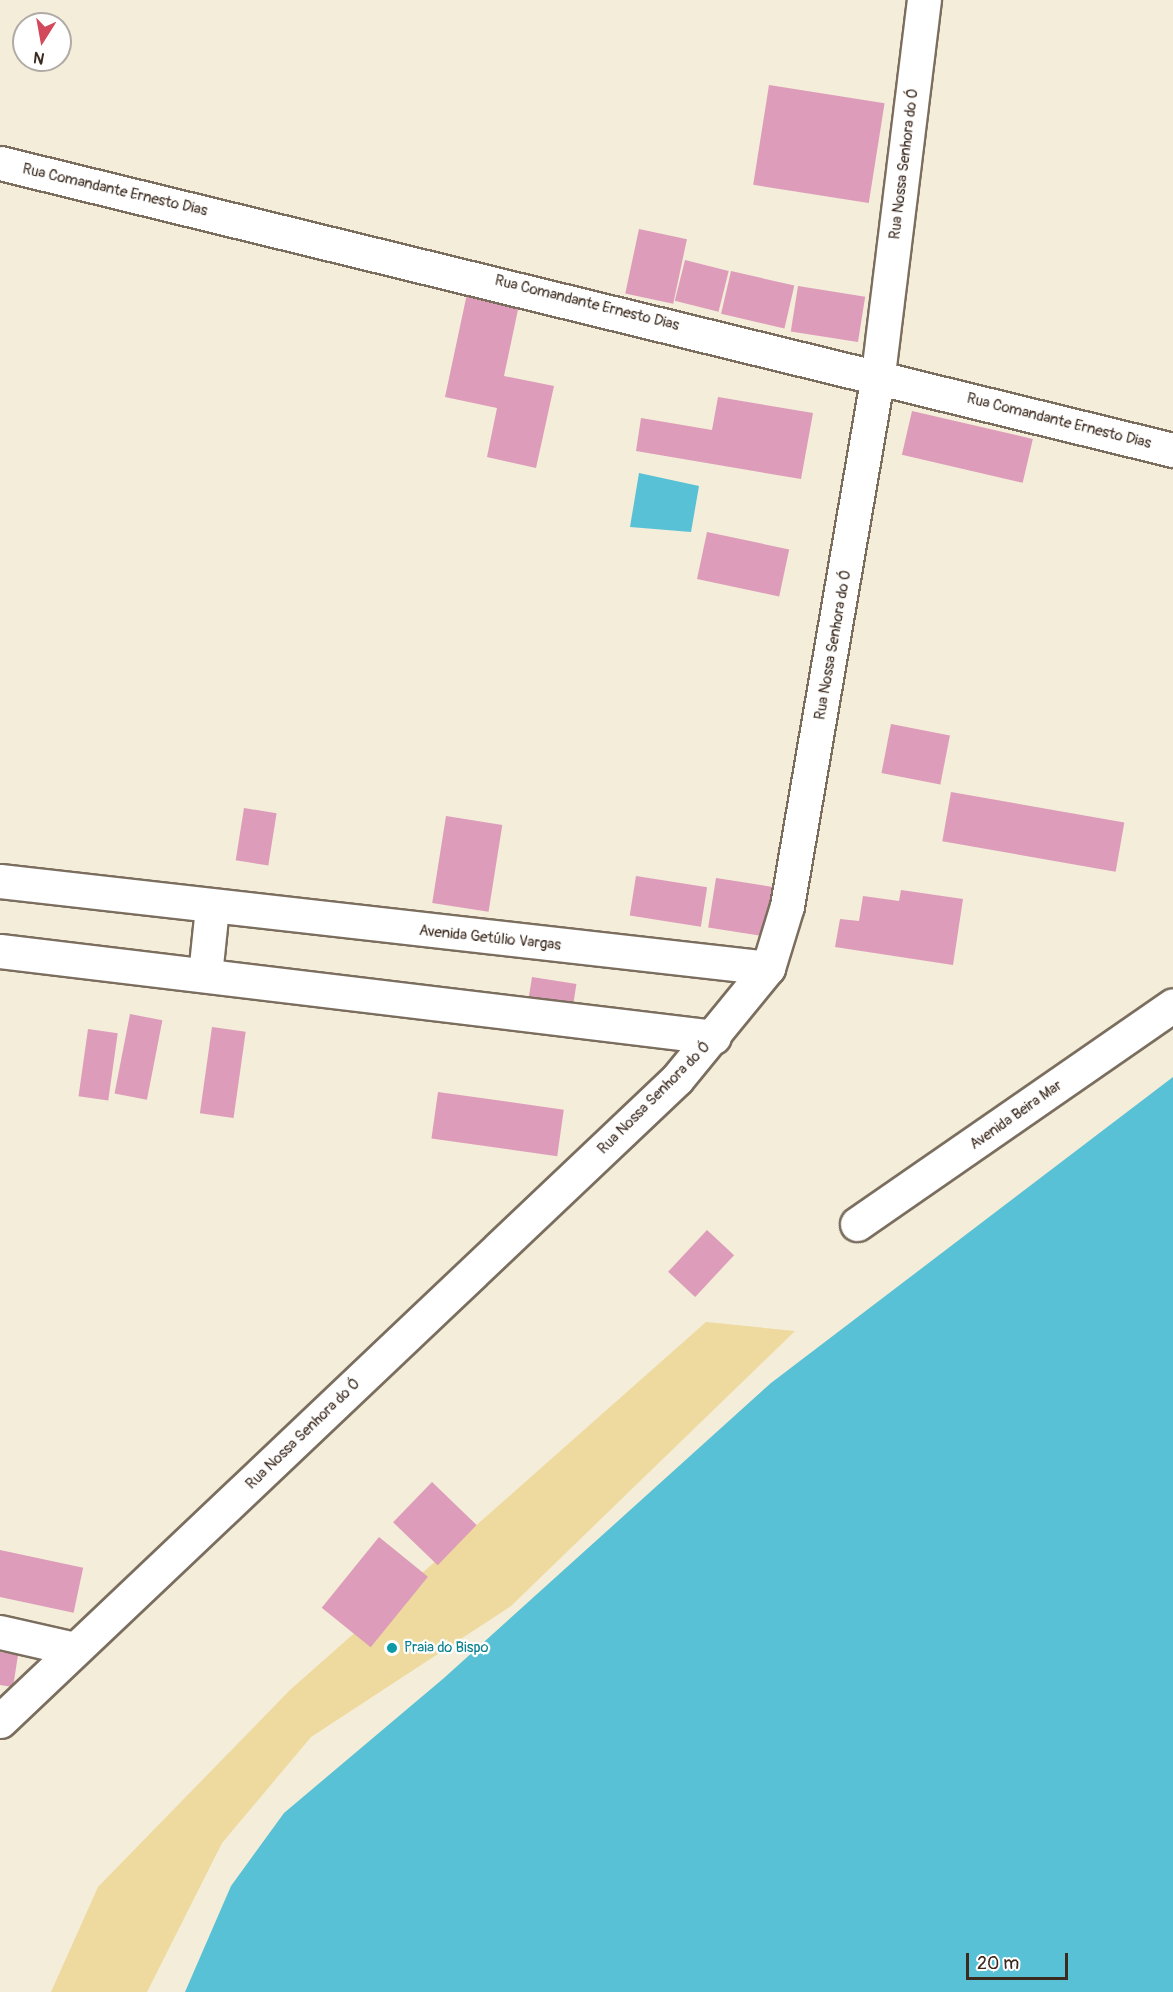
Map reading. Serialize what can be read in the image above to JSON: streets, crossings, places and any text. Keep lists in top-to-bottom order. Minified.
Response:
{"streets":{"street":["Rua Nossa Senhora do Ó","Rua Comandante Ernesto Dias","Avenida Getúlio Vargas","Avenida Beira Mar"]},"crossings":[["Rua Nossa Senhora do Ó","Rua Comandante Ernesto Dias"],["Rua Nossa Senhora do Ó","Avenida Getúlio Vargas"]],"places":["Praia do Bispo"],"scale_bar":"20 m","north":"bottom"}
